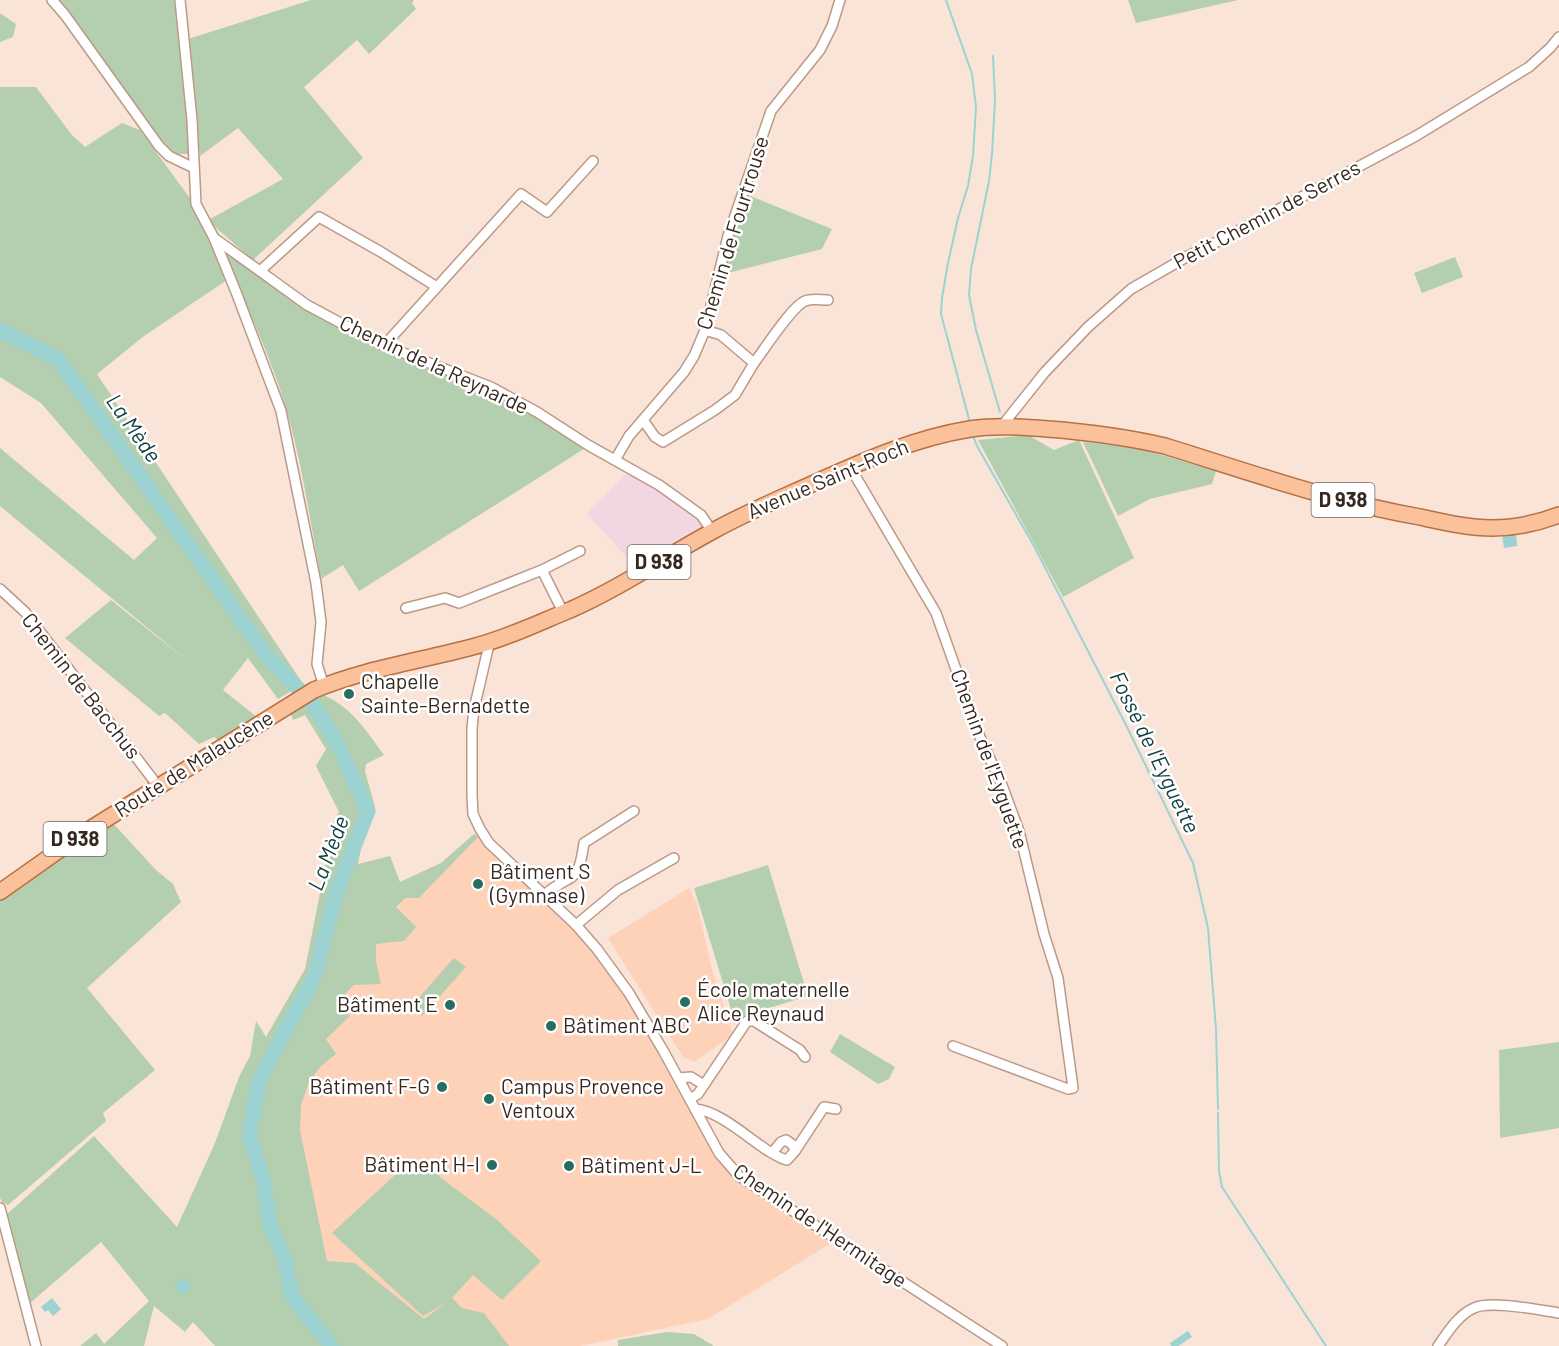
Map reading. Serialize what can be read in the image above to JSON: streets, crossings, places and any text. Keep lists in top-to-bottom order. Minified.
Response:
{"streets":{"main road":["Avenue Saint-Roch","D 938","Route de Malaucène"],"street":["Petit Chemin de Serres","Chemin de Fourtrouse","Chemin de la Reynarde","Chemin de Bacchus","Chemin de l'Eyguette","Chemin de l'Hermitage"]},"crossings":[["Petit Chemin de Serres","Avenue Saint-Roch"],["Chemin de Fourtrouse","Chemin de la Reynarde"],["Chemin de la Reynarde","Avenue Saint-Roch"],["Avenue Saint-Roch","Chemin de l'Eyguette"],["Avenue Saint-Roch","Route de Malaucène"],["Avenue Saint-Roch","Chemin de l'Hermitage"],["Chemin de Bacchus","Route de Malaucène"]],"water":["La Mède","Fossé de l'Eyguette"],"places":["Chapelle Sainte-Bernadette","Bâtiment S (Gymnase)","École maternelle Alice Reynaud","Bâtiment E","Bâtiment ABC","Bâtiment F-G","Campus Provence Ventoux","Bâtiment H-I","Bâtiment J-L"]}
